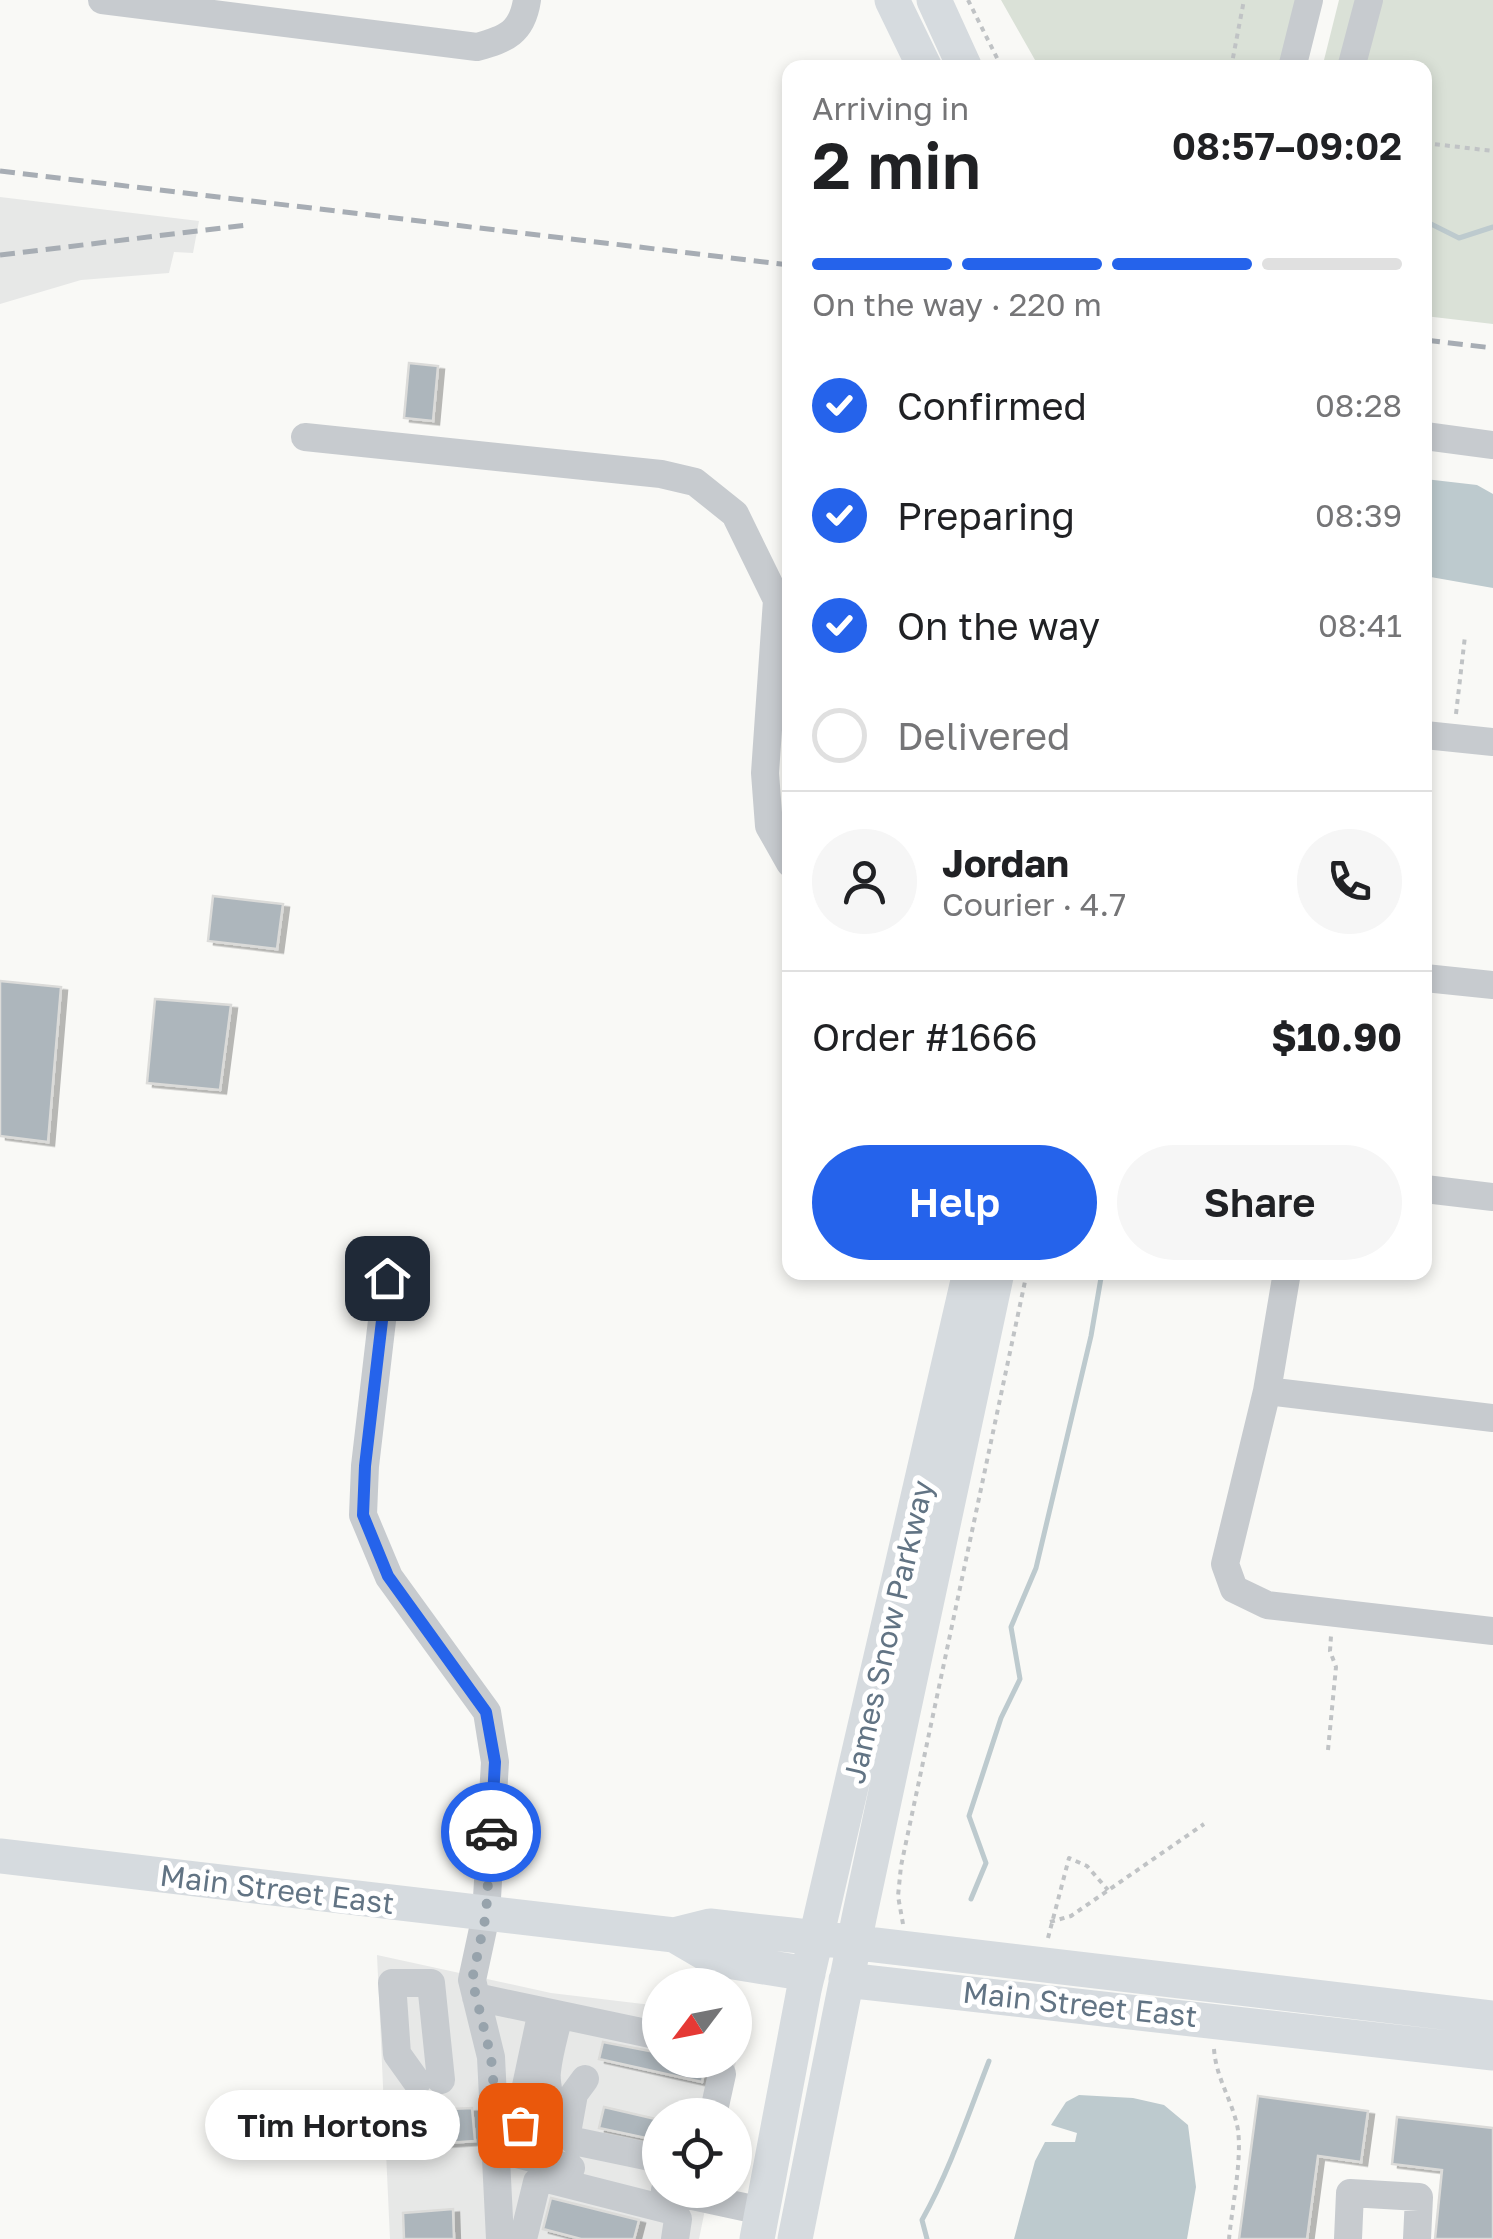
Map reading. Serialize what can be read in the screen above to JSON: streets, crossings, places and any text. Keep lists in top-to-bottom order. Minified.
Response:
{"streets":{"main road":["James Snow Parkway","Main Street East"]},"crossings":[["James Snow Parkway","Main Street East"]],"places":["Tim Hortons"],"north":"bottom left","page":{"heading":["2 min","Arriving in","08:57–09:02"],"panel":["Jordan","Courier · 4.7","Order #1666","$10.90"],"bar":"On the way · 220 m","list":[["Confirmed","08:28"],["Preparing","08:39"],["On the way","08:41"],"Delivered"],"buttons":["Help","Share"],"bubble":"Tim Hortons"}}
